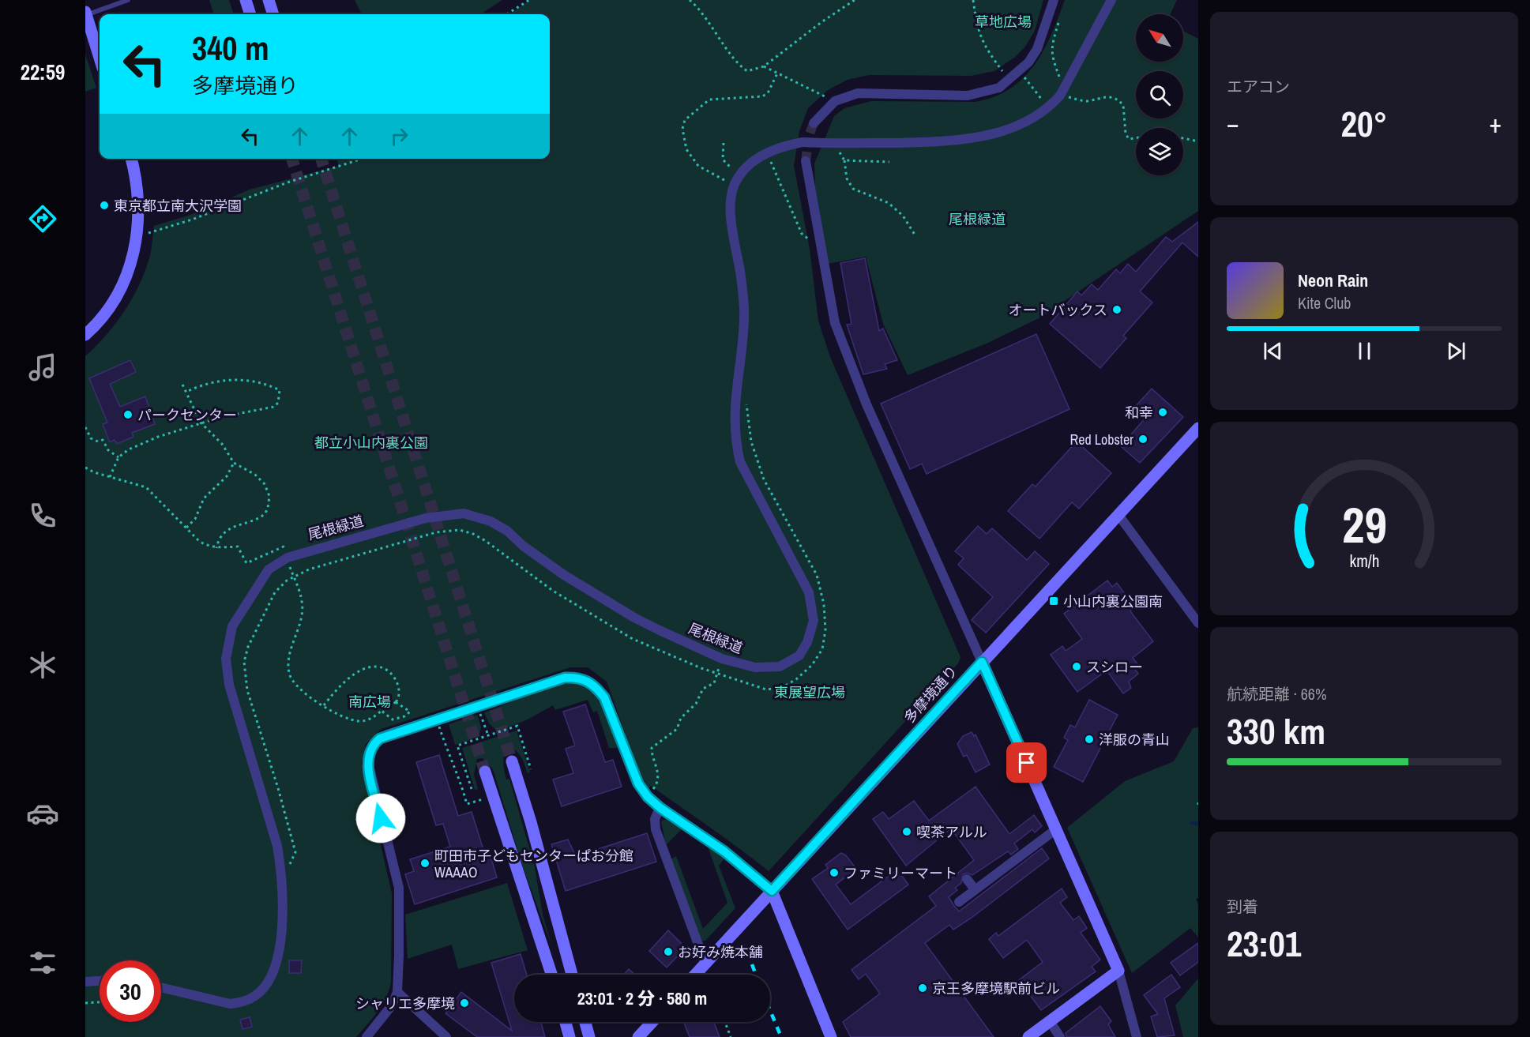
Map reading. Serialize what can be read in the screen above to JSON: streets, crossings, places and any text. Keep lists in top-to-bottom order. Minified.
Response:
{"streets":{"street":["尾根緑道","多摩境通り"]},"parks":["草地広場","尾根緑道","都立小山内裏公園","東展望広場","南広場"],"places":{"other":["東京都立南大沢学園","オートバックス","和幸","パークセンター","Red Lobster","スシロー","洋服の青山","喫茶アルル","町田市子どもセンターぱお分館 WAAAO","ファミリーマート","お好み焼本舗","京王多摩境駅前ビル","シャリエ多摩境"],"transit":["小山内裏公園南"]},"north":"top left","page":{"tabs":"22:59","tile":["エアコン",["航続距離 · 66%","330 km"],["到着","23:01"]],"turn":["340 m","多摩境通り"],"heat":["−","20°","+"],"song":["Neon Rain","Kite Club"],"limit":"30","trip":"23:01 · 2 分 · 580 m","gauge":["29","km/h"]}}
